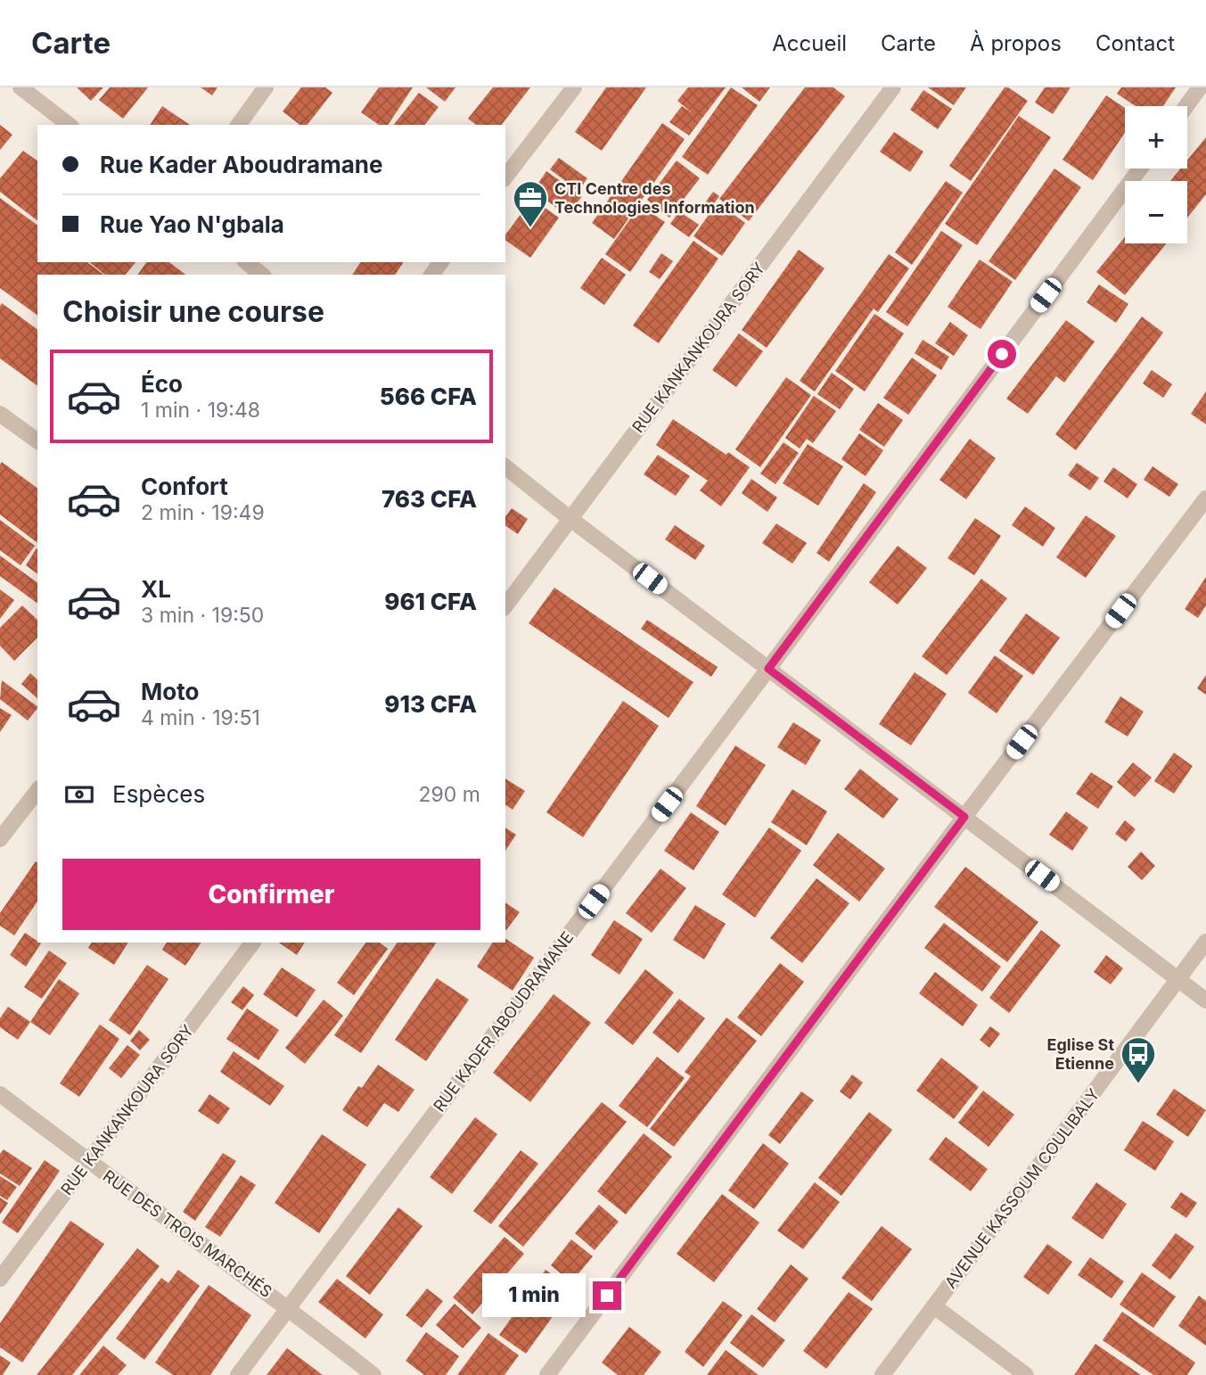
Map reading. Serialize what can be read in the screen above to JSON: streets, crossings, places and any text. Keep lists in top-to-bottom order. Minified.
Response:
{"streets":{"street":["RUE KANKANKOURA SORY","RUE KADER ABOUDRAMANE","AVENUE KASSOUM COULIBALY","RUE DES TROIS MARCHÉS"]},"crossings":[["RUE KANKANKOURA SORY","RUE DES TROIS MARCHÉS"],["RUE KADER ABOUDRAMANE","RUE DES TROIS MARCHÉS"]],"places":{"office":["CTI Centre des Technologies Information"],"bus stop":["Eglise St Etienne"]},"page":{"header":"Carte","nav":["Accueil","Carte","À propos","Contact"],"map_buttons":["+","−"],"banner":["Rue Kader Aboudramane","Rue Yao N'gbala"],"heading":"Choisir une course","list":[{"name":"Éco","note":"1 min · 19:48","value":"566 CFA"},{"name":"Confort","note":"2 min · 19:49","value":"763 CFA"},{"name":"XL","note":"3 min · 19:50","value":"961 CFA"},{"name":"Moto","note":"4 min · 19:51","value":"913 CFA"}],"pay":["Espèces","290 m"],"buttons":"Confirmer","bubble":"1 min"}}
